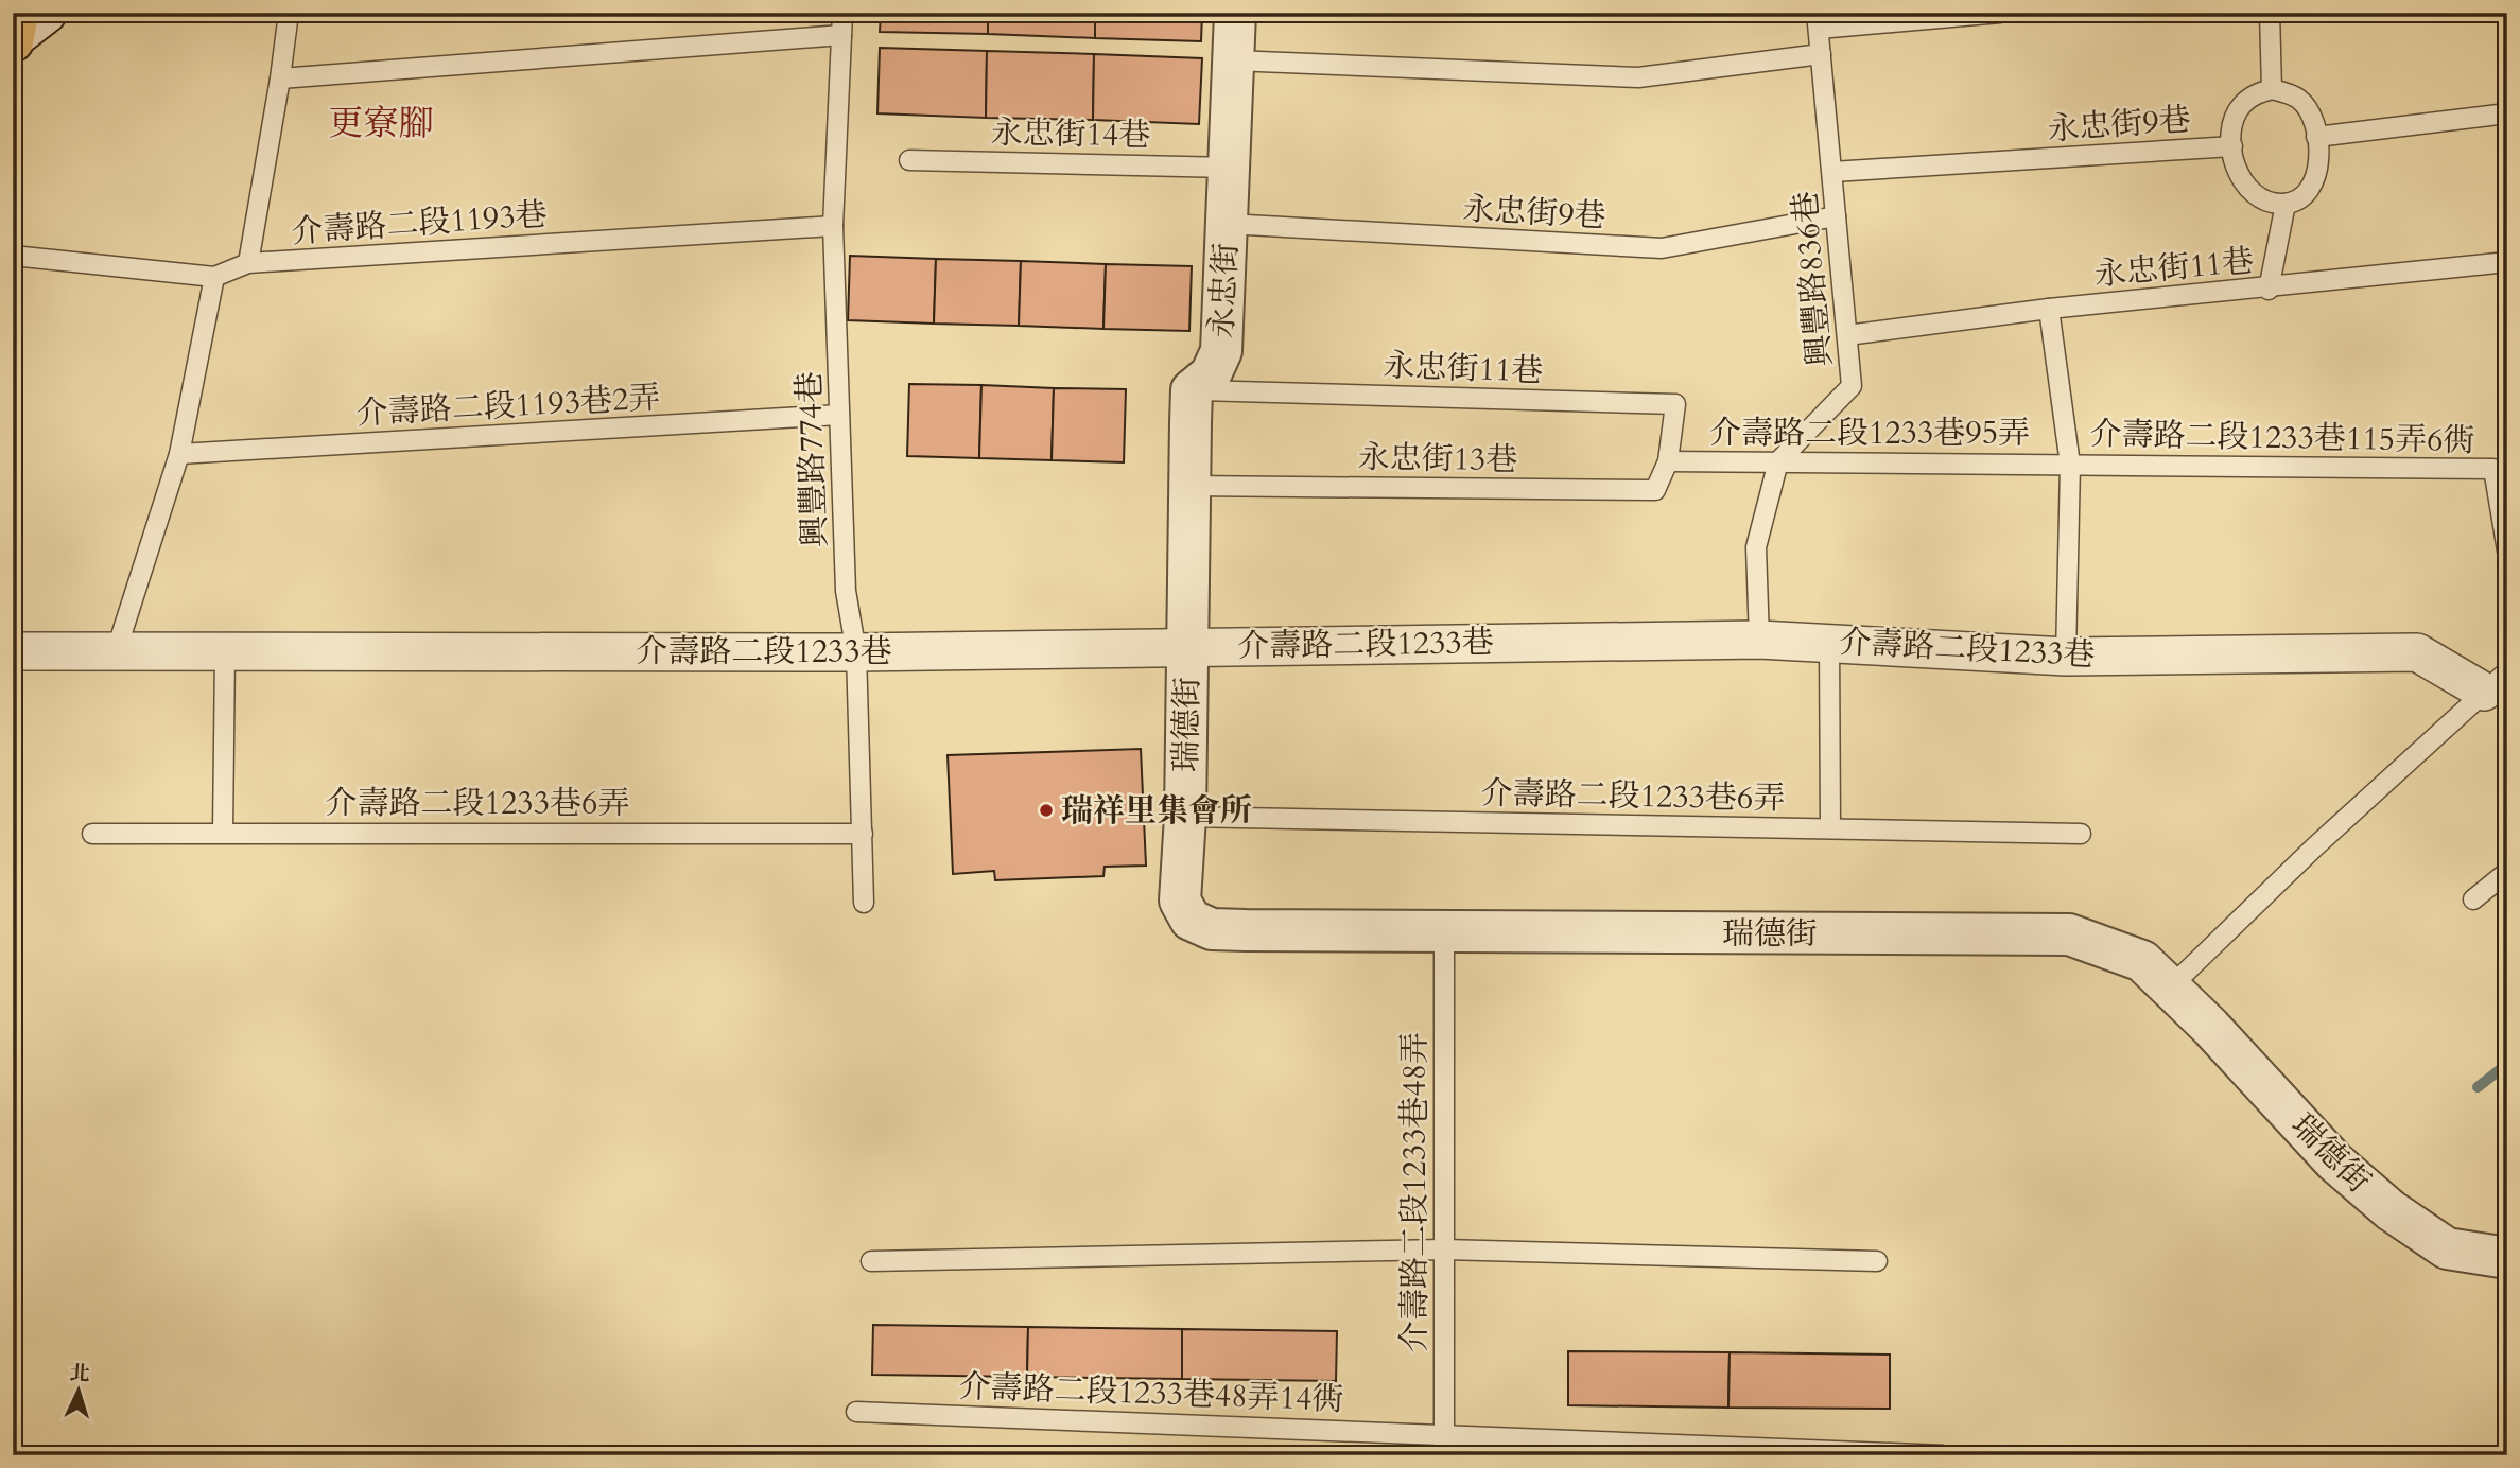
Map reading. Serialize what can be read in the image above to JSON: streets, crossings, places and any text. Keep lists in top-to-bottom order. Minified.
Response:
{"streets":{"street":["永忠街","介壽路二段1233巷","瑞德街"],"lane":["永忠街9巷","永忠街14巷","介壽路二段1193巷","永忠街11巷","興豐路836巷","介壽路二段1193巷2弄","介壽路二段1233巷95弄","介壽路二段1233巷115弄6衖","永忠街13巷","興豐路774巷","介壽路二段1233巷6弄","介壽路二段1233巷48弄","介壽路二段1233巷48弄14衖"]},"crossings":[["永忠街9巷","興豐路836巷"],["永忠街9巷","永忠街"],["永忠街14巷","永忠街"],["介壽路二段1193巷","興豐路774巷"],["永忠街11巷","興豐路836巷"],["永忠街11巷","永忠街"],["永忠街11巷","介壽路二段1233巷95弄"],["永忠街11巷","永忠街13巷"],["興豐路836巷","介壽路二段1233巷95弄"],["興豐路836巷","介壽路二段1233巷"],["介壽路二段1193巷2弄","興豐路774巷"],["介壽路二段1233巷95弄","介壽路二段1233巷115弄6衖"],["介壽路二段1233巷95弄","永忠街13巷"],["興豐路774巷","介壽路二段1233巷"],["興豐路774巷","介壽路二段1233巷6弄"],["介壽路二段1233巷","瑞德街"],["瑞德街","介壽路二段1233巷6弄"],["瑞德街","介壽路二段1233巷48弄"],["介壽路二段1233巷48弄","介壽路二段1233巷48弄14衖"]],"districts":["更寮腳"],"places":["瑞祥里集會所"],"north":"top"}
